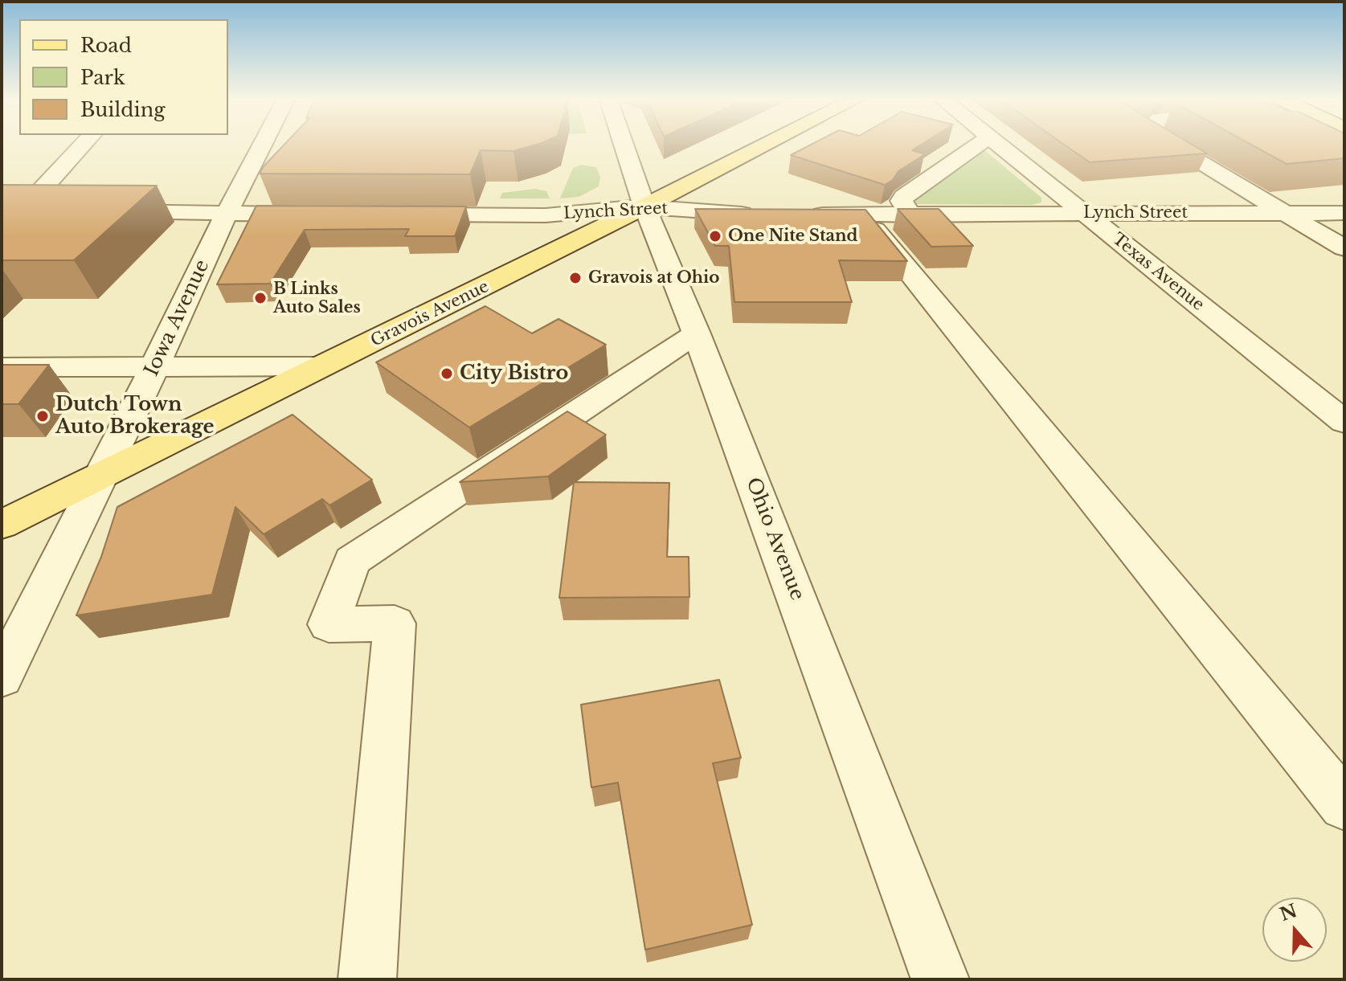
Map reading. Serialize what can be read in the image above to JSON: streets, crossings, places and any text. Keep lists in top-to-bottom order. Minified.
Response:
{"streets":{"main road":["Gravois Avenue"],"street":["Lynch Street","Texas Avenue","Iowa Avenue","Ohio Avenue"]},"crossings":[["Lynch Street","Texas Avenue"],["Lynch Street","Gravois Avenue"],["Lynch Street","Ohio Avenue"],["Gravois Avenue","Iowa Avenue"],["Gravois Avenue","Ohio Avenue"]],"places":["One Nite Stand","Gravois at Ohio","B Links Auto Sales","City Bistro","Dutch Town Auto Brokerage"],"legend":["Road","Park","Building"],"north":"top"}
